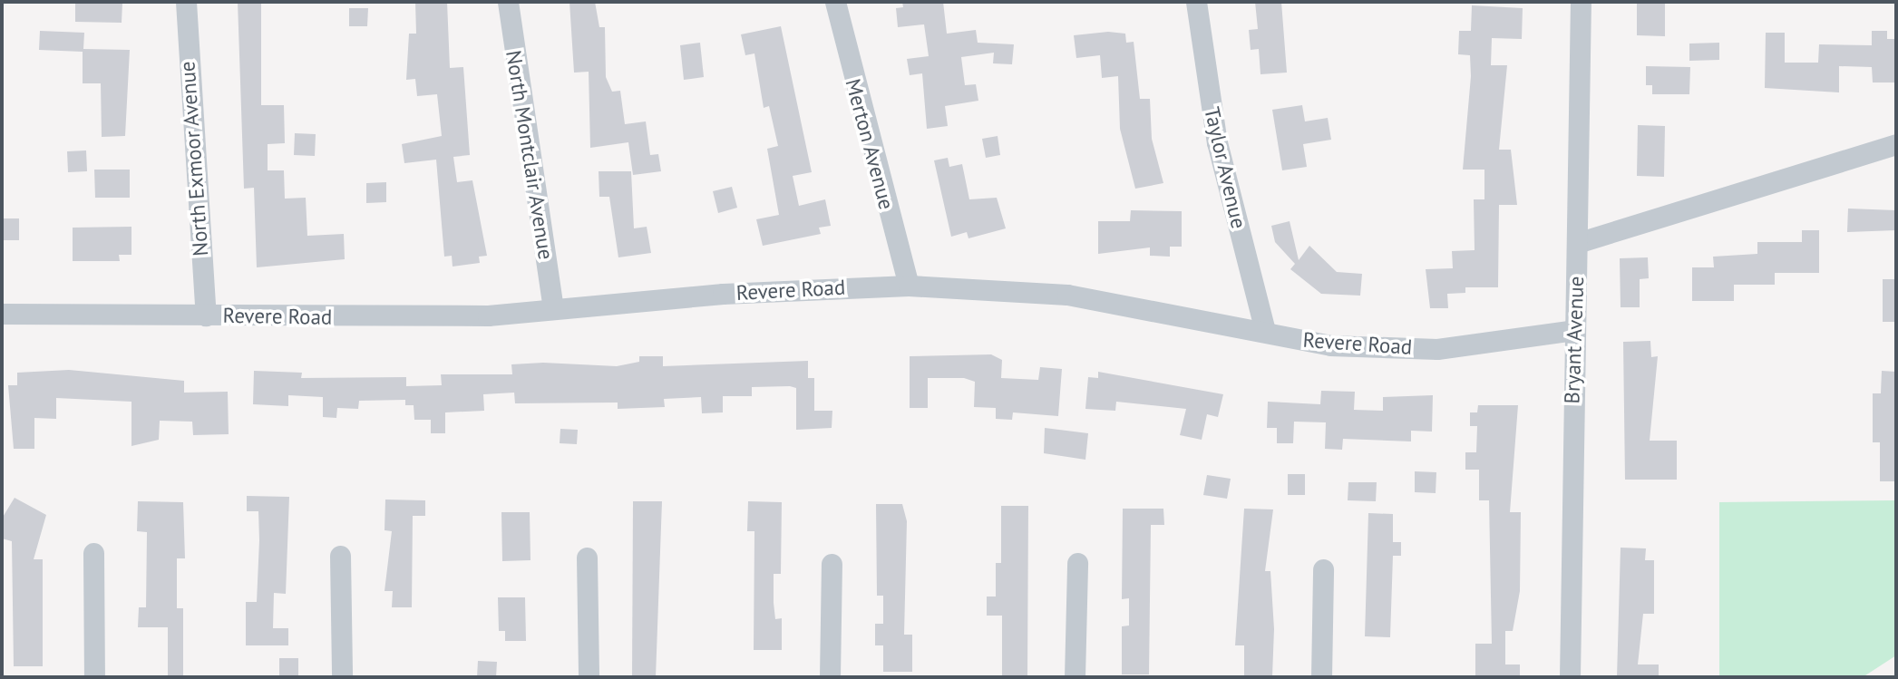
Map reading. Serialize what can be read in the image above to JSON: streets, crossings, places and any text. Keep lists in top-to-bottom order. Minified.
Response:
{"streets":{"street":["Merton Avenue","North Montclair Avenue","North Exmoor Avenue","Taylor Avenue","Revere Road","Bryant Avenue"]},"crossings":[["Merton Avenue","Revere Road"],["North Montclair Avenue","Revere Road"],["North Exmoor Avenue","Revere Road"],["Taylor Avenue","Revere Road"],["Revere Road","Bryant Avenue"]]}
